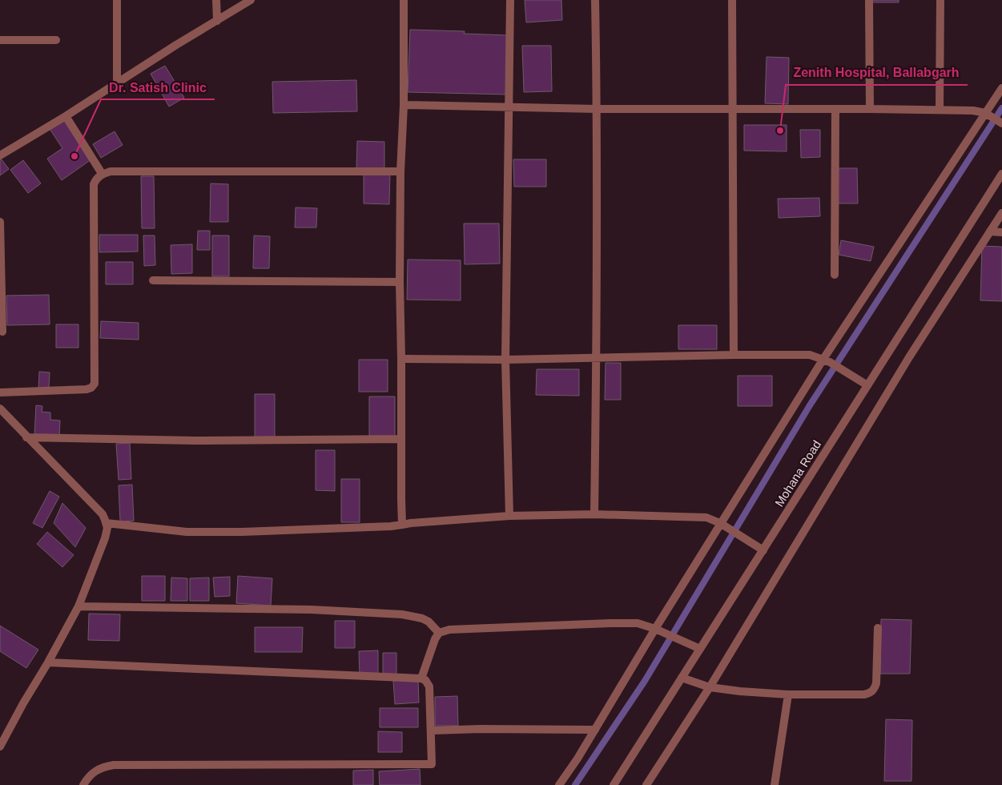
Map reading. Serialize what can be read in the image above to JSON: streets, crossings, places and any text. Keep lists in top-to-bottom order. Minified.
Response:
{"streets":{"street":["Mohana Road"]},"places":["Zenith Hospital, Ballabgarh","Dr. Satish Clinic"]}
